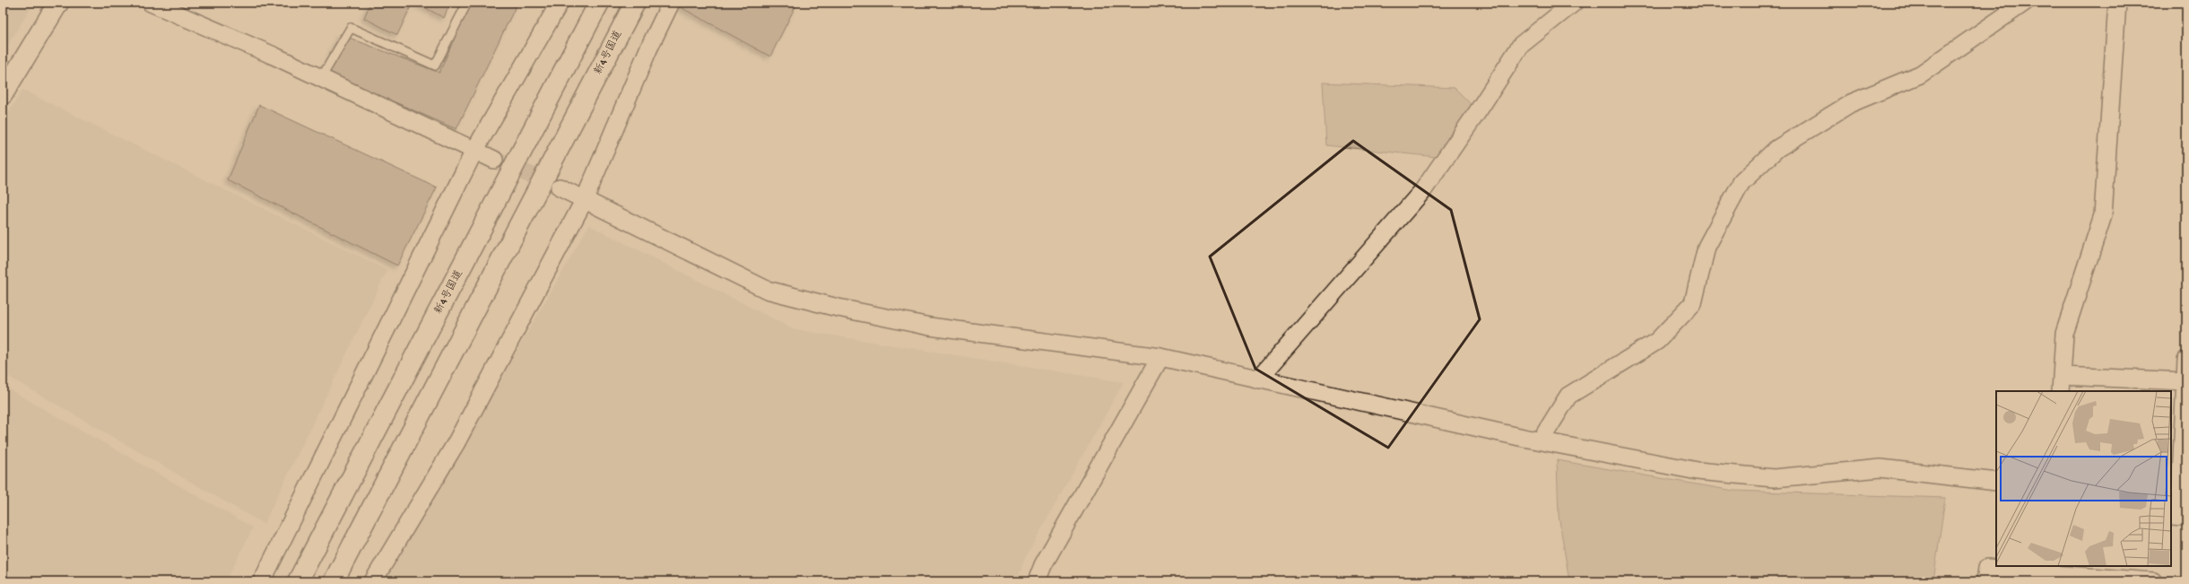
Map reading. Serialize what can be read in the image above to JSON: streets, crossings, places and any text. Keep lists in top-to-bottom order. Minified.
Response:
{"streets":{"main road":["新4号国道"]}}
